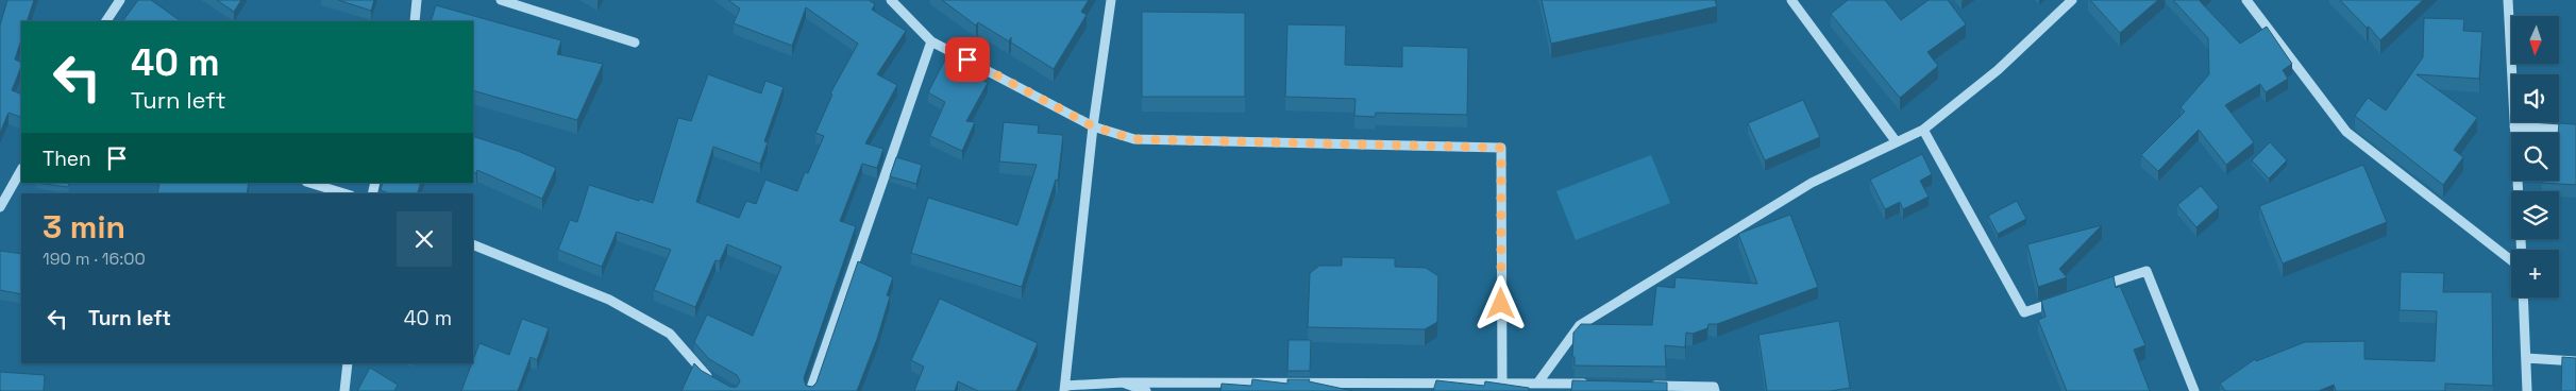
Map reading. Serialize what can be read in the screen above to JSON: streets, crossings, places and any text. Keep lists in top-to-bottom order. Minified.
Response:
{"north":"bottom","page":{"map_buttons":"+","turn":["40 m","Turn left"],"then":"Then","heading":["3 min","190 m · 16:00"],"list":[{"name":"Turn left","value":"40 m"}]}}
